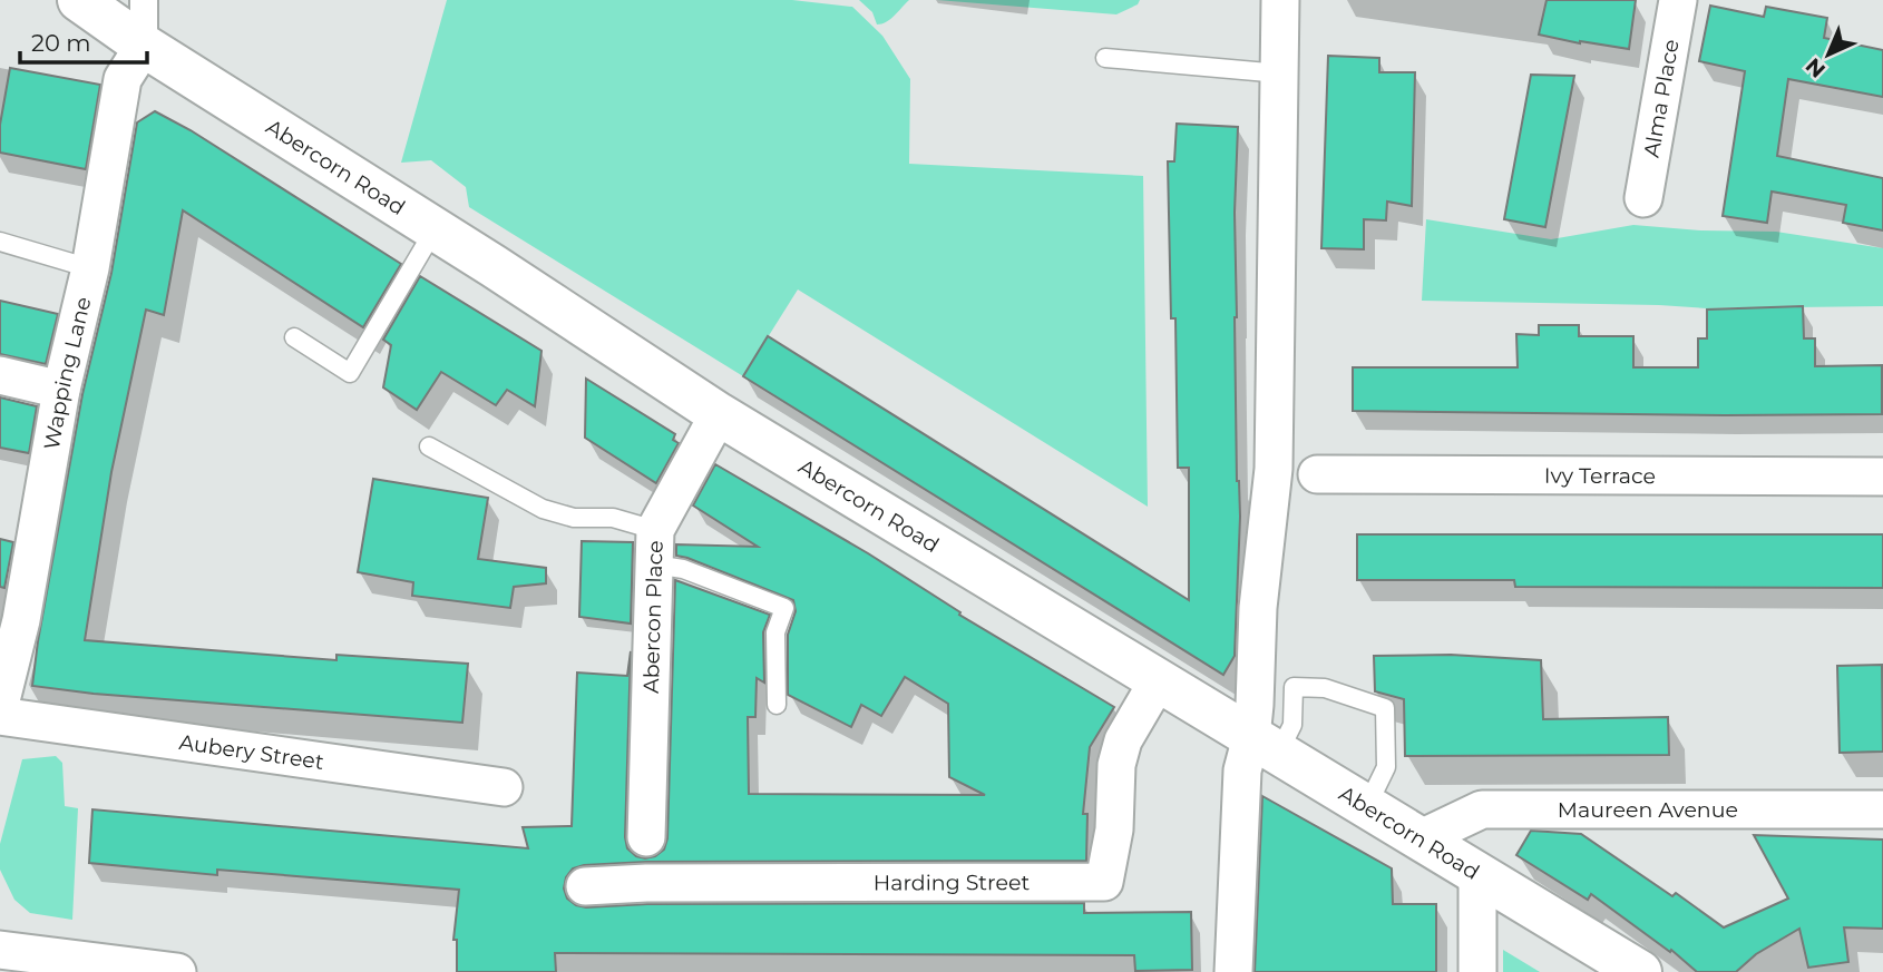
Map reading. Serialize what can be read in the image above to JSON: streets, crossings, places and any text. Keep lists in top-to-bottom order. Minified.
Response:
{"streets":{"main road":["Abercorn Road"],"street":["Alma Place","Wapping Lane","Ivy Terrace","Abercon Place","Aubery Street","Maureen Avenue","Harding Street"]},"crossings":[["Abercorn Road","Wapping Lane"],["Abercorn Road","Abercon Place"],["Abercorn Road","Maureen Avenue"],["Abercorn Road","Harding Street"]],"scale_bar":"20 m","north":"bottom left"}
